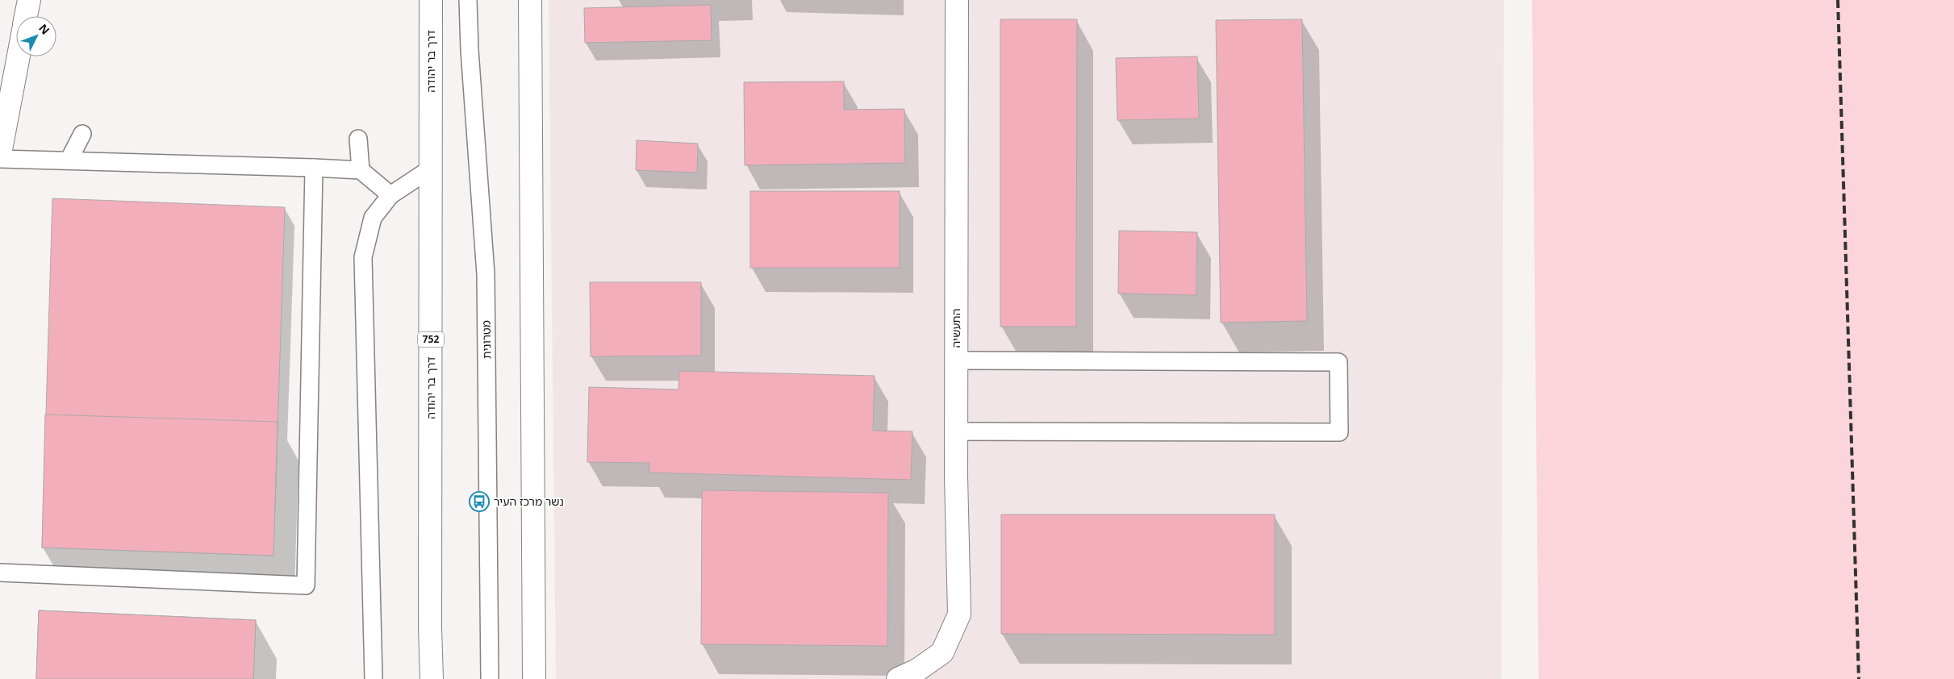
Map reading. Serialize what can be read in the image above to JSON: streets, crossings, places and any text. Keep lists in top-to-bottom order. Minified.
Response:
{"streets":{"main road":["דרך בר יהודה","התעשיה","752"],"lane":["מטרונית"]},"places":{"bus stop":["נשר מרכז העיר"]},"north":"top right"}
